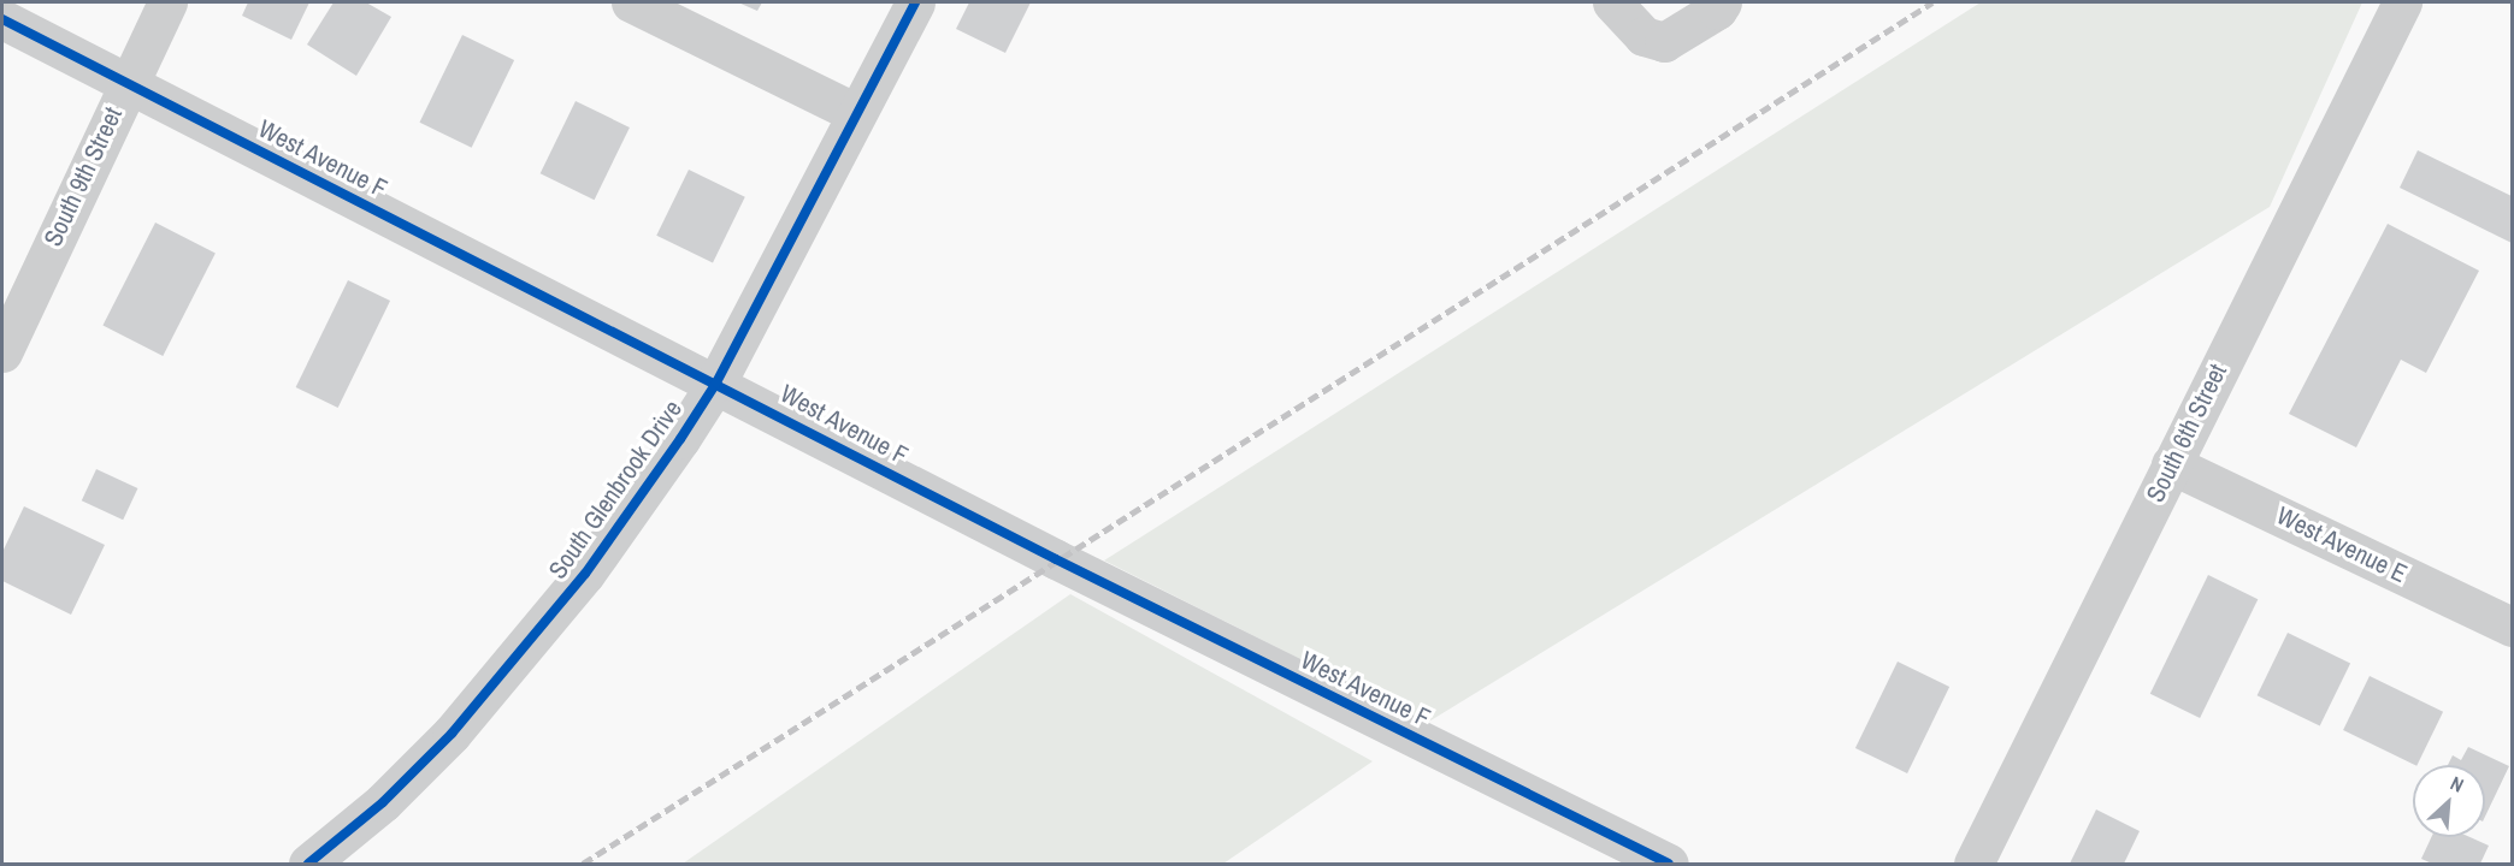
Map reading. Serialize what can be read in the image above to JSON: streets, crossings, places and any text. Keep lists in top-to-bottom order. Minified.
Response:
{"streets":{"street":["West Avenue F","South 9th Street","South 6th Street","South Glenbrook Drive","West Avenue E"]},"crossings":[["West Avenue F","South 9th Street"],["West Avenue F","South Glenbrook Drive"],["South 6th Street","West Avenue E"]],"north":"top right"}
